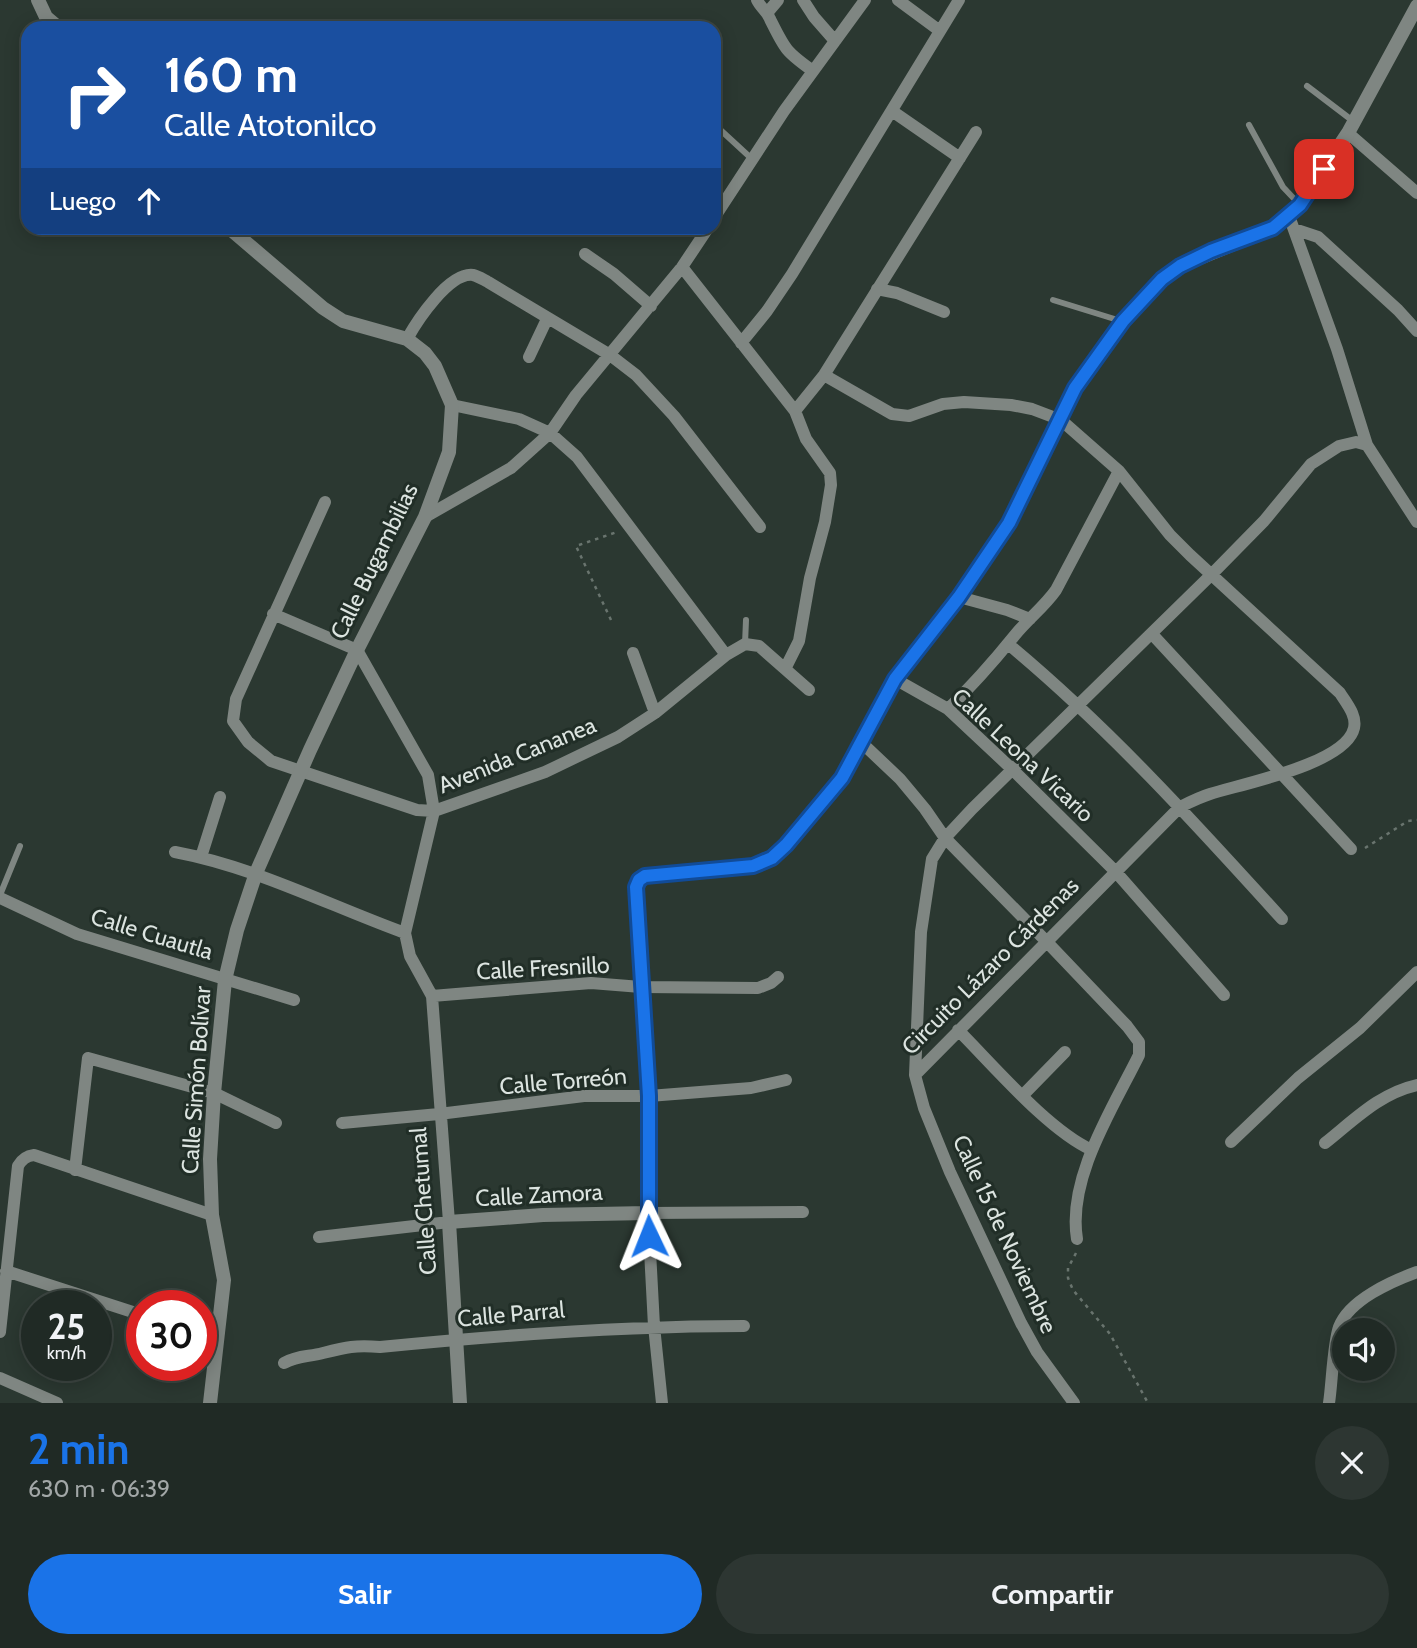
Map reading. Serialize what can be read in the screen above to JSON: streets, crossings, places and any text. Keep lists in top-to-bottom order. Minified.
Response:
{"streets":{"street":["Calle Bugambilias","Avenida Cananea","Calle Leona Vicario","Calle Cuautla","Circuito Lázaro Cárdenas","Calle Fresnillo","Calle Simón Bolívar","Calle Torreón","Calle Zamora","Calle Chetumal","Calle 15 de Noviembre","Calle Parral"]},"crossings":[["Calle Bugambilias","Avenida Cananea"],["Calle Bugambilias","Calle Simón Bolívar"],["Avenida Cananea","Calle Simón Bolívar"],["Calle Leona Vicario","Circuito Lázaro Cárdenas"],["Calle Cuautla","Calle Simón Bolívar"],["Circuito Lázaro Cárdenas","Calle 15 de Noviembre"],["Calle Fresnillo","Calle Chetumal"],["Calle Torreón","Calle Chetumal"],["Calle Zamora","Calle Chetumal"],["Calle Chetumal","Calle Parral"]],"page":{"turn":["160 m","Calle Atotonilco"],"then":"Luego","speed":"25 km/h","limit":"30","heading":["2 min","630 m · 06:39"],"buttons":["Salir","Compartir"]}}
